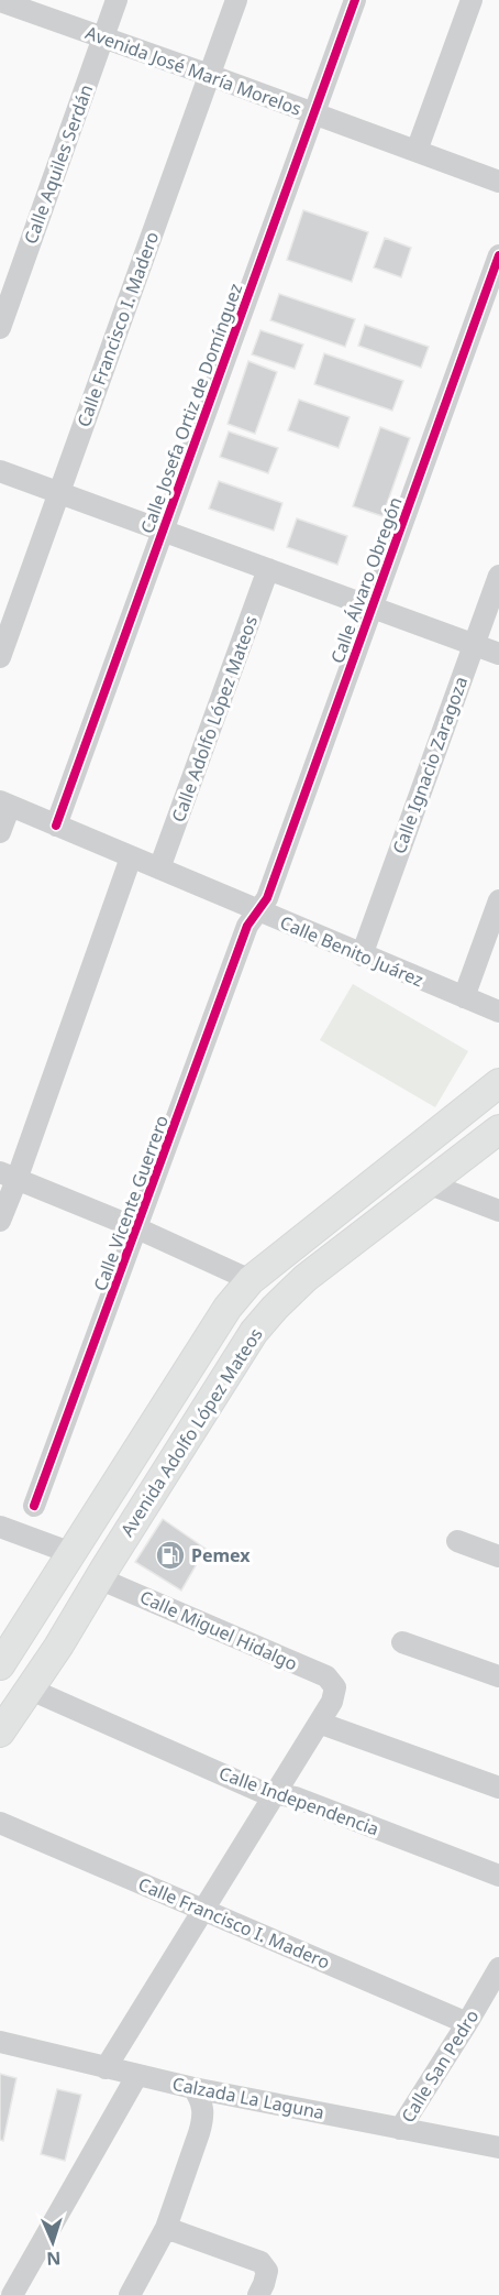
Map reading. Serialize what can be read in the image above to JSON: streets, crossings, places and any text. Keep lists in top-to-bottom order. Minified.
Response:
{"streets":{"main road":["Avenida Adolfo López Mateos"],"street":["Avenida José María Morelos","Calle Aquiles Serdán","Calle Francisco I. Madero","Calle Josefa Ortiz de Domínguez","Calle Álvaro Obregón","Calle Adolfo López Mateos","Calle Ignacio Zaragoza","Calle Benito Juárez","Calle Vicente Guerrero","Calle Miguel Hidalgo","Calle Independencia","Calle San Pedro","Calzada La Laguna"]},"crossings":[["Avenida José María Morelos","Calle Aquiles Serdán"],["Avenida José María Morelos","Calle Francisco I. Madero"],["Avenida José María Morelos","Calle Josefa Ortiz de Domínguez"],["Calle Francisco I. Madero","Calle San Pedro"],["Calle Josefa Ortiz de Domínguez","Calle Benito Juárez"],["Calle Álvaro Obregón","Calle Benito Juárez"],["Calle Álvaro Obregón","Calle Vicente Guerrero"],["Calle Adolfo López Mateos","Calle Benito Juárez"],["Calle Ignacio Zaragoza","Calle Benito Juárez"],["Calle Benito Juárez","Calle Vicente Guerrero"],["Avenida Adolfo López Mateos","Calle Miguel Hidalgo"],["Avenida Adolfo López Mateos","Calle Independencia"],["Calle San Pedro","Calzada La Laguna"]],"places":{"fuel station":["Pemex"]},"north":"bottom"}
